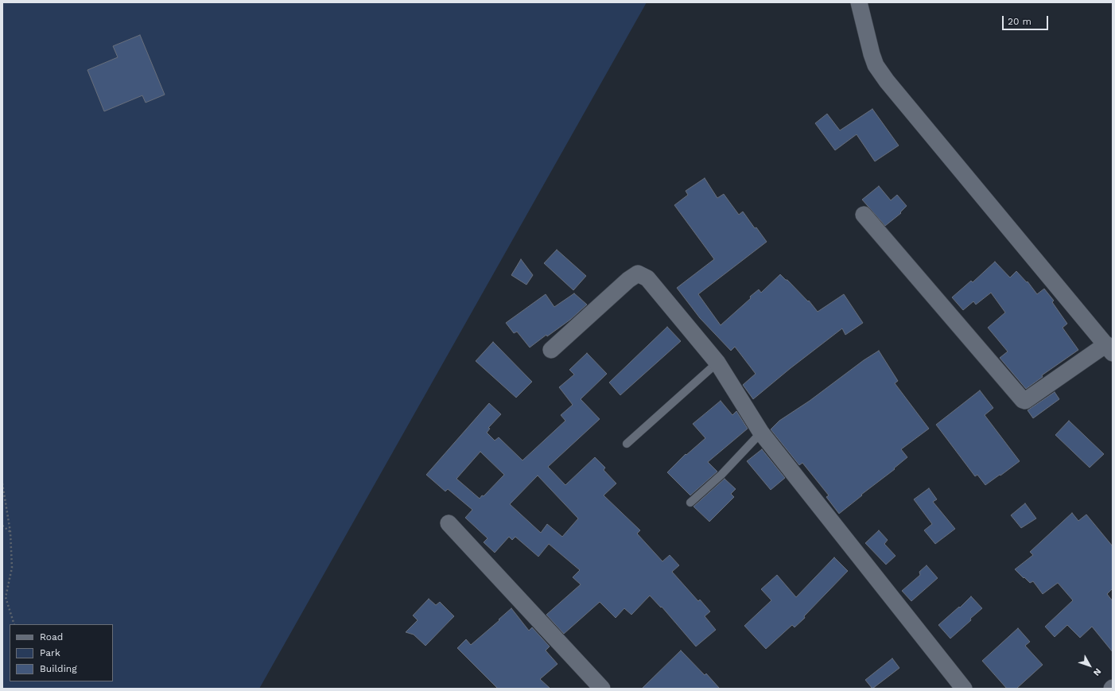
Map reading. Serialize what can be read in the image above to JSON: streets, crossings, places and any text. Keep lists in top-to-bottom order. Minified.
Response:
{"legend":["Road","Park","Building"],"scale_bar":"20 m","north":"bottom right"}
